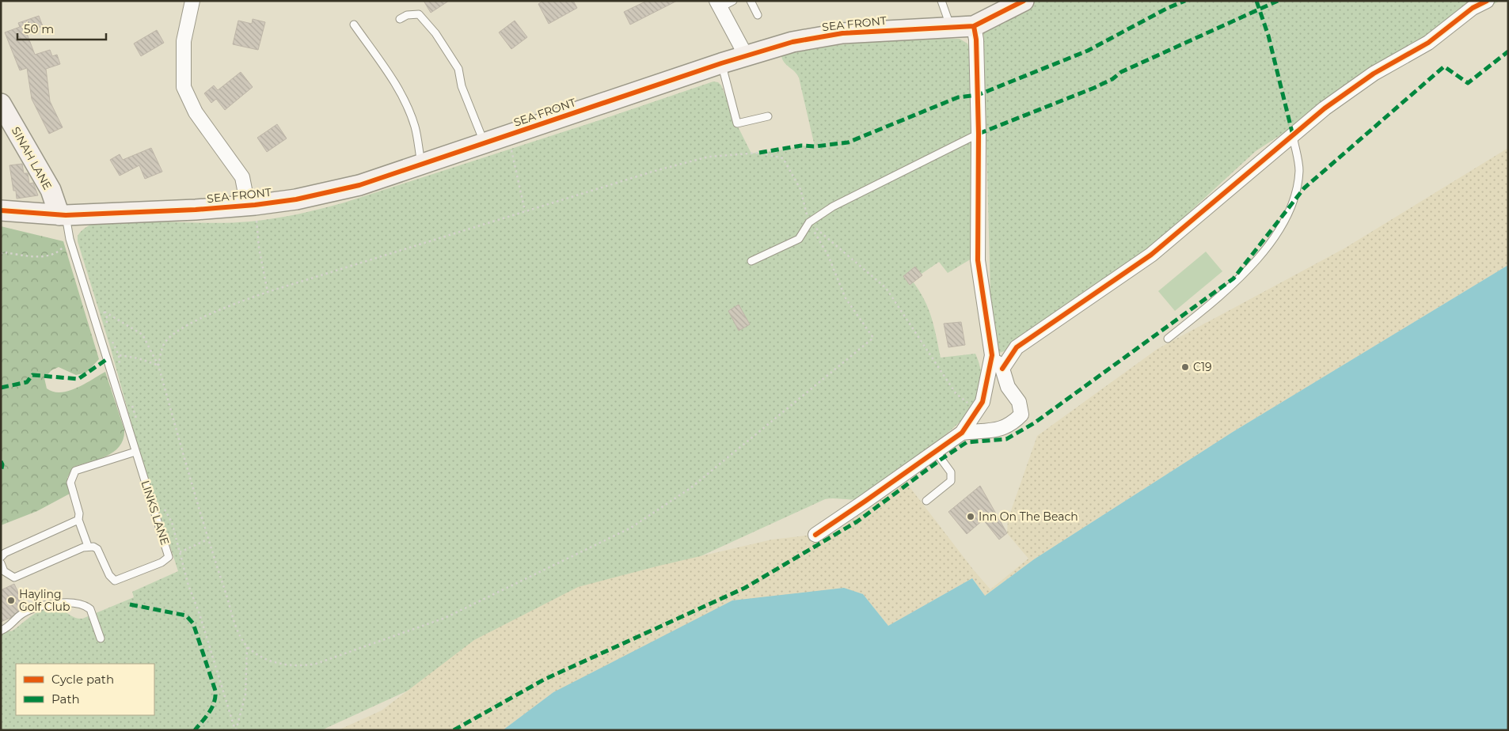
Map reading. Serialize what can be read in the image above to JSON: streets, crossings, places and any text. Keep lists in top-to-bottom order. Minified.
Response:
{"streets":{"street":["SEA FRONT","SINAH LANE"],"lane":["LINKS LANE"]},"crossings":[["SEA FRONT","SINAH LANE"],["SEA FRONT","LINKS LANE"],["SINAH LANE","LINKS LANE"]],"places":["C19","Inn On The Beach","Hayling Golf Club"],"legend":["Cycle path","Path"],"scale_bar":"50 m"}
